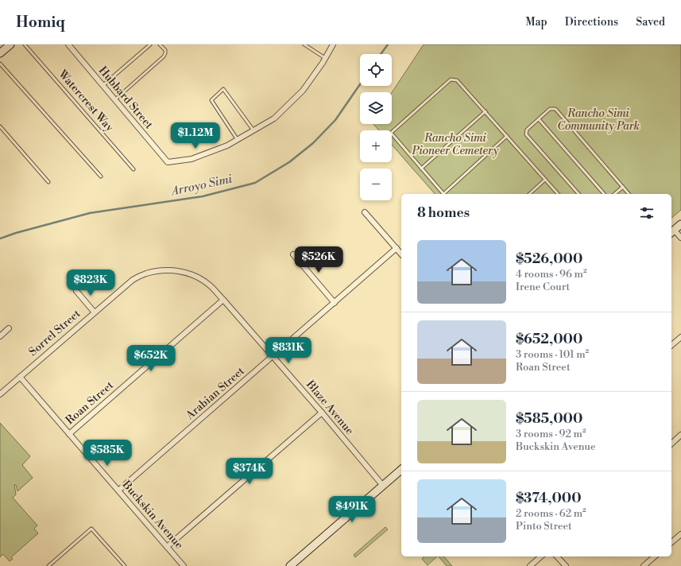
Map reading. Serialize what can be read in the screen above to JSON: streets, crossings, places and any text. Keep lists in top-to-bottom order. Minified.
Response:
{"streets":{"street":["Hubbard Street","Sorrel Street","Arabian Street","Roan Street","Blaze Avenue","Buckskin Avenue"],"lane":["Watercrest Way"]},"crossings":[["Sorrel Street","Blaze Avenue"],["Sorrel Street","Buckskin Avenue"],["Arabian Street","Blaze Avenue"],["Arabian Street","Buckskin Avenue"],["Roan Street","Blaze Avenue"],["Roan Street","Buckskin Avenue"]],"water":["Arroyo Simi"],"parks":["Rancho Simi Community Park","Rancho Simi Pioneer Cemetery"],"page":{"header":"Homiq","nav":["Map","Directions","Saved"],"map_buttons":["+","−"],"price":["$1.12M","$526K","$823K","$831K","$652K","$585K","$374K","$491K"],"heading":"8 homes","list":[{"name":"$526,000","note":"4 rooms · 96 m² · Irene Court"},{"name":"$652,000","note":"3 rooms · 101 m² · Roan Street"},{"name":"$585,000","note":"3 rooms · 92 m² · Buckskin Avenue"},{"name":"$374,000","note":"2 rooms · 62 m² · Pinto Street"}]}}
